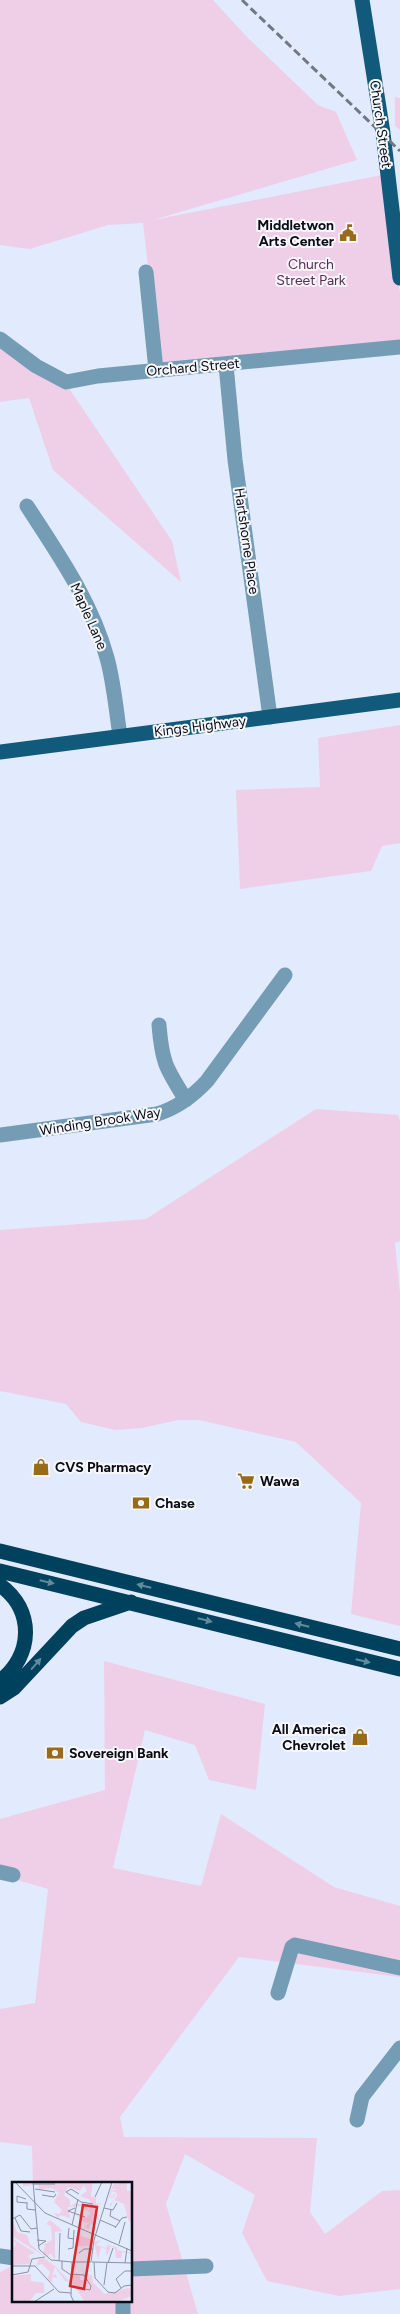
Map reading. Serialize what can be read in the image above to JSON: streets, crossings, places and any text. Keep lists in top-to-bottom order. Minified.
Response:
{"streets":{"main road":["Church Street","Kings Highway"],"street":["Orchard Street","Hartshorne Place","Maple Lane","Winding Brook Way"]},"crossings":[["Orchard Street","Hartshorne Place"],["Hartshorne Place","Kings Highway"],["Maple Lane","Kings Highway"]],"parks":["Church Street Park"],"places":{"public building":["Middletwon Arts Center"],"shop":["CVS Pharmacy","All America Chevrolet"],"supermarket":["Wawa"],"bank":["Chase","Sovereign Bank"]}}
